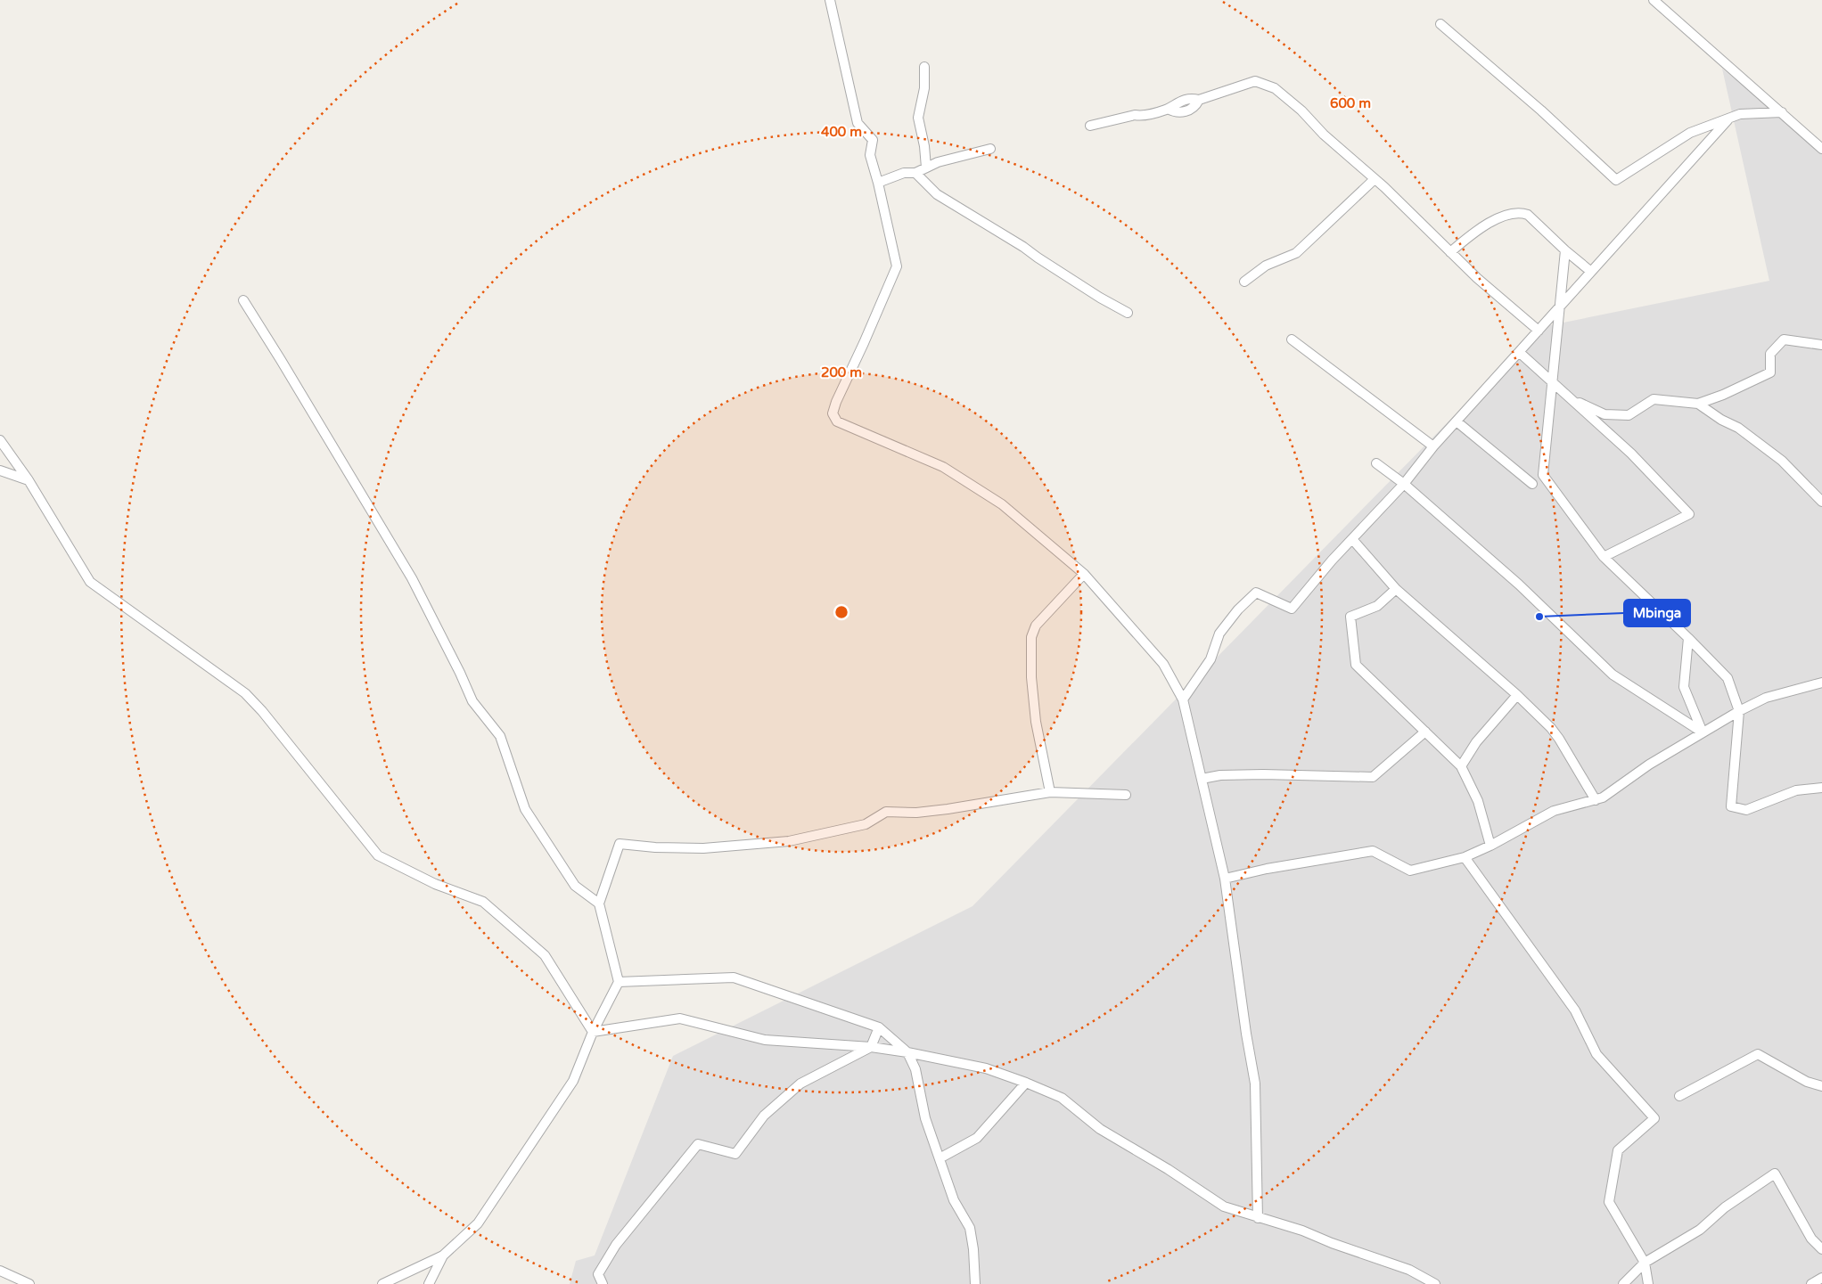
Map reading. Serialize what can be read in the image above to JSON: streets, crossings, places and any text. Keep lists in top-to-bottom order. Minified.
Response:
{"places":["Mbinga"],"rings":["600 m","400 m","200 m"]}
